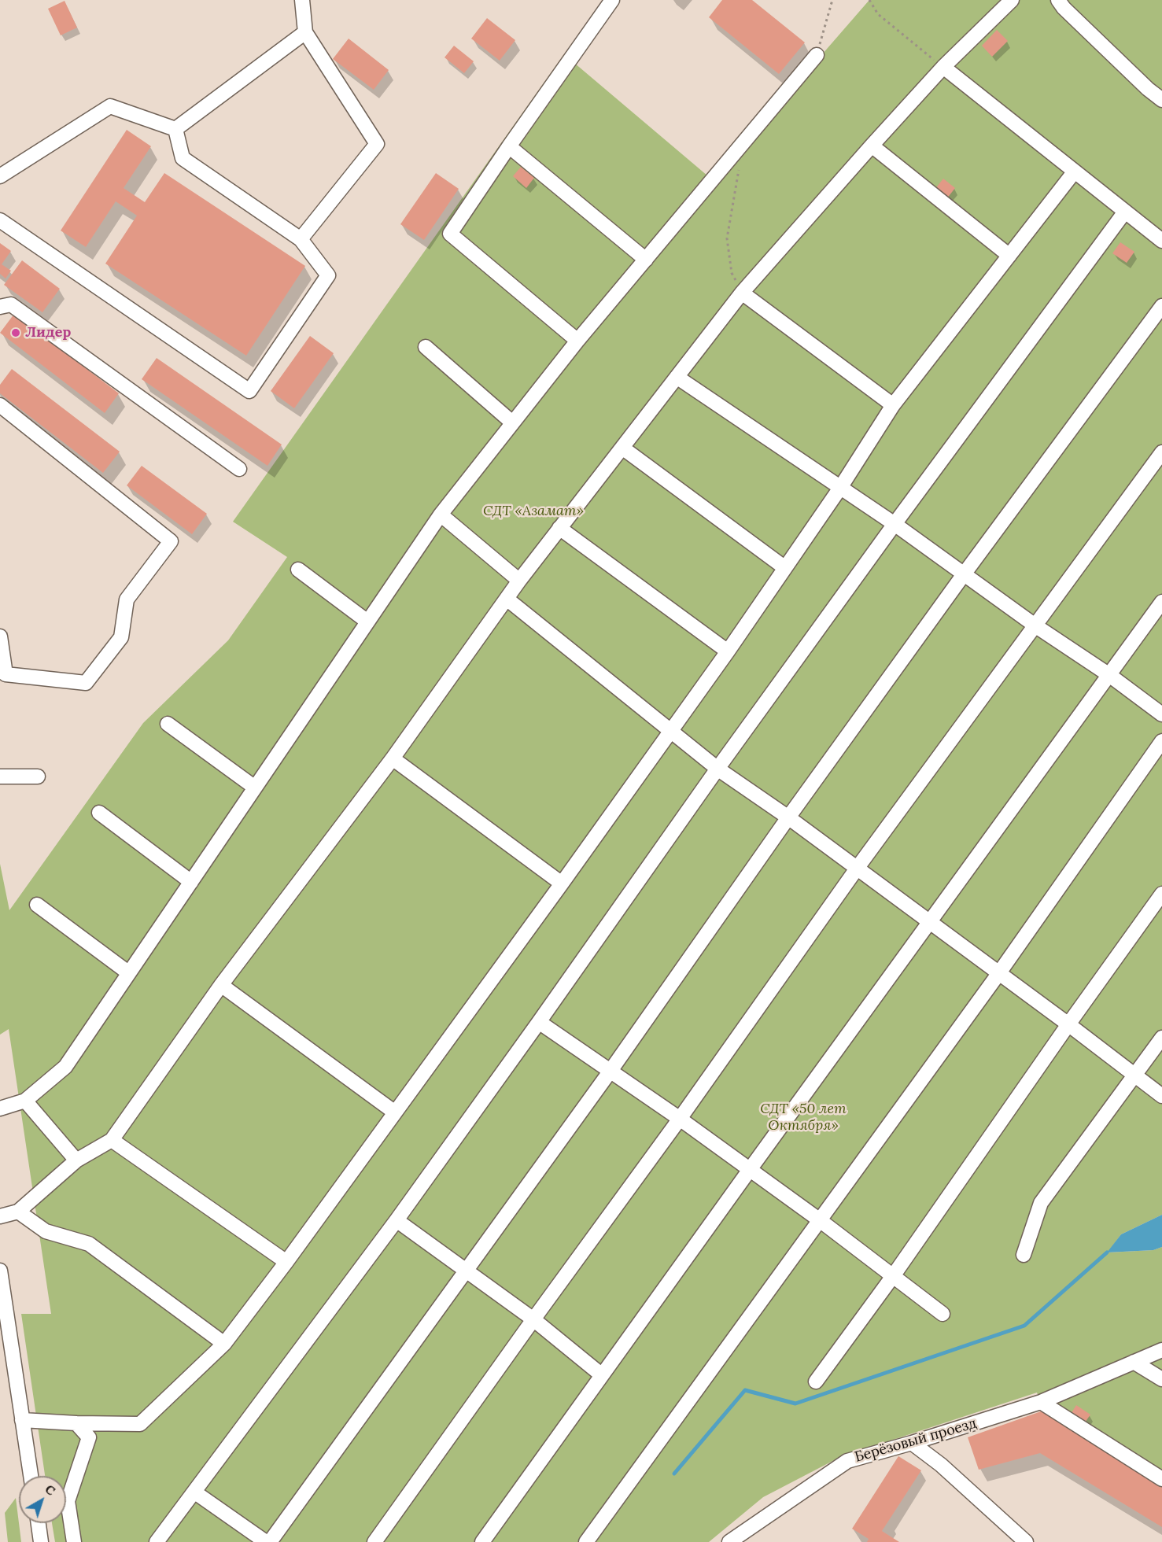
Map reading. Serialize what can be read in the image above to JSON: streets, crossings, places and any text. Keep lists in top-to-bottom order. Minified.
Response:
{"streets":{"street":["Берёзовый проезд"]},"parks":["СДТ «Азамат»","СДТ «50 лет Октября»"],"places":["Лидер"],"north":"top right"}
